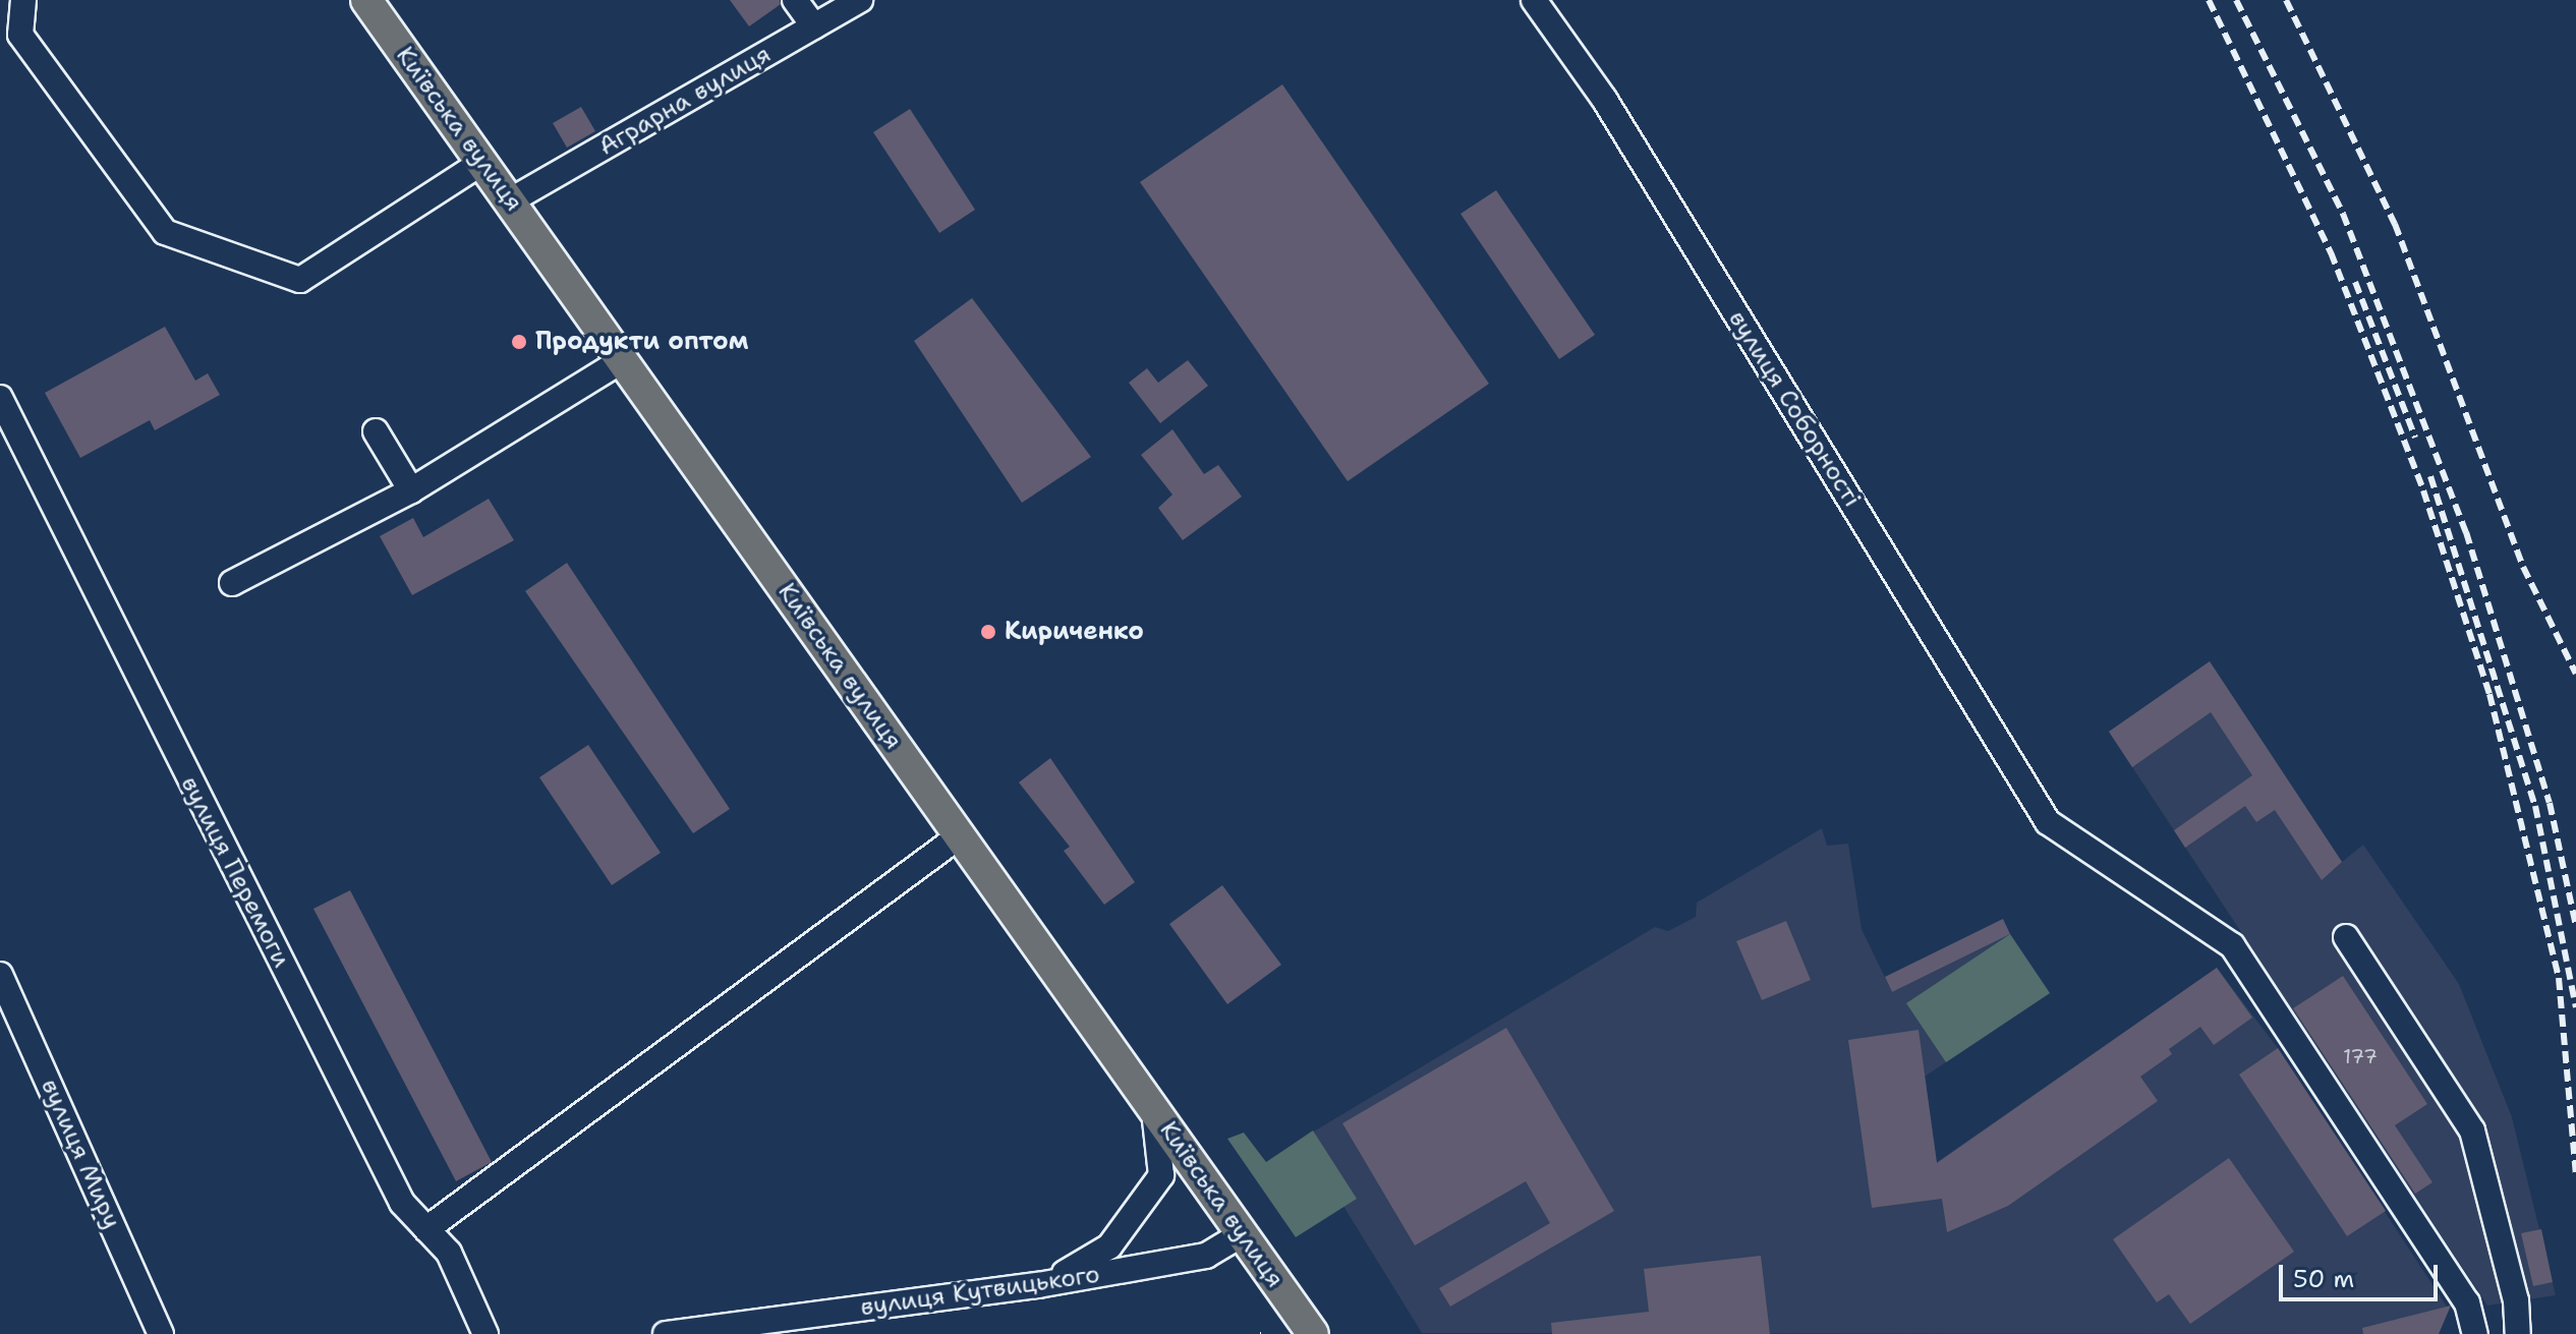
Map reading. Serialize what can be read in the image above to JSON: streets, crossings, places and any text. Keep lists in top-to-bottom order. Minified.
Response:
{"streets":{"main road":["Київська вулиця"],"street":["Аграрна вулиця","вулиця Соборності","вулиця Перемоги","вулиця Миру","вулиця Кутвицького"]},"crossings":[["Аграрна вулиця","Київська вулиця"],["Київська вулиця","вулиця Кутвицького"]],"places":["Продукти оптом","Кириченко"],"house_numbers":["177"],"scale_bar":"50 m"}
